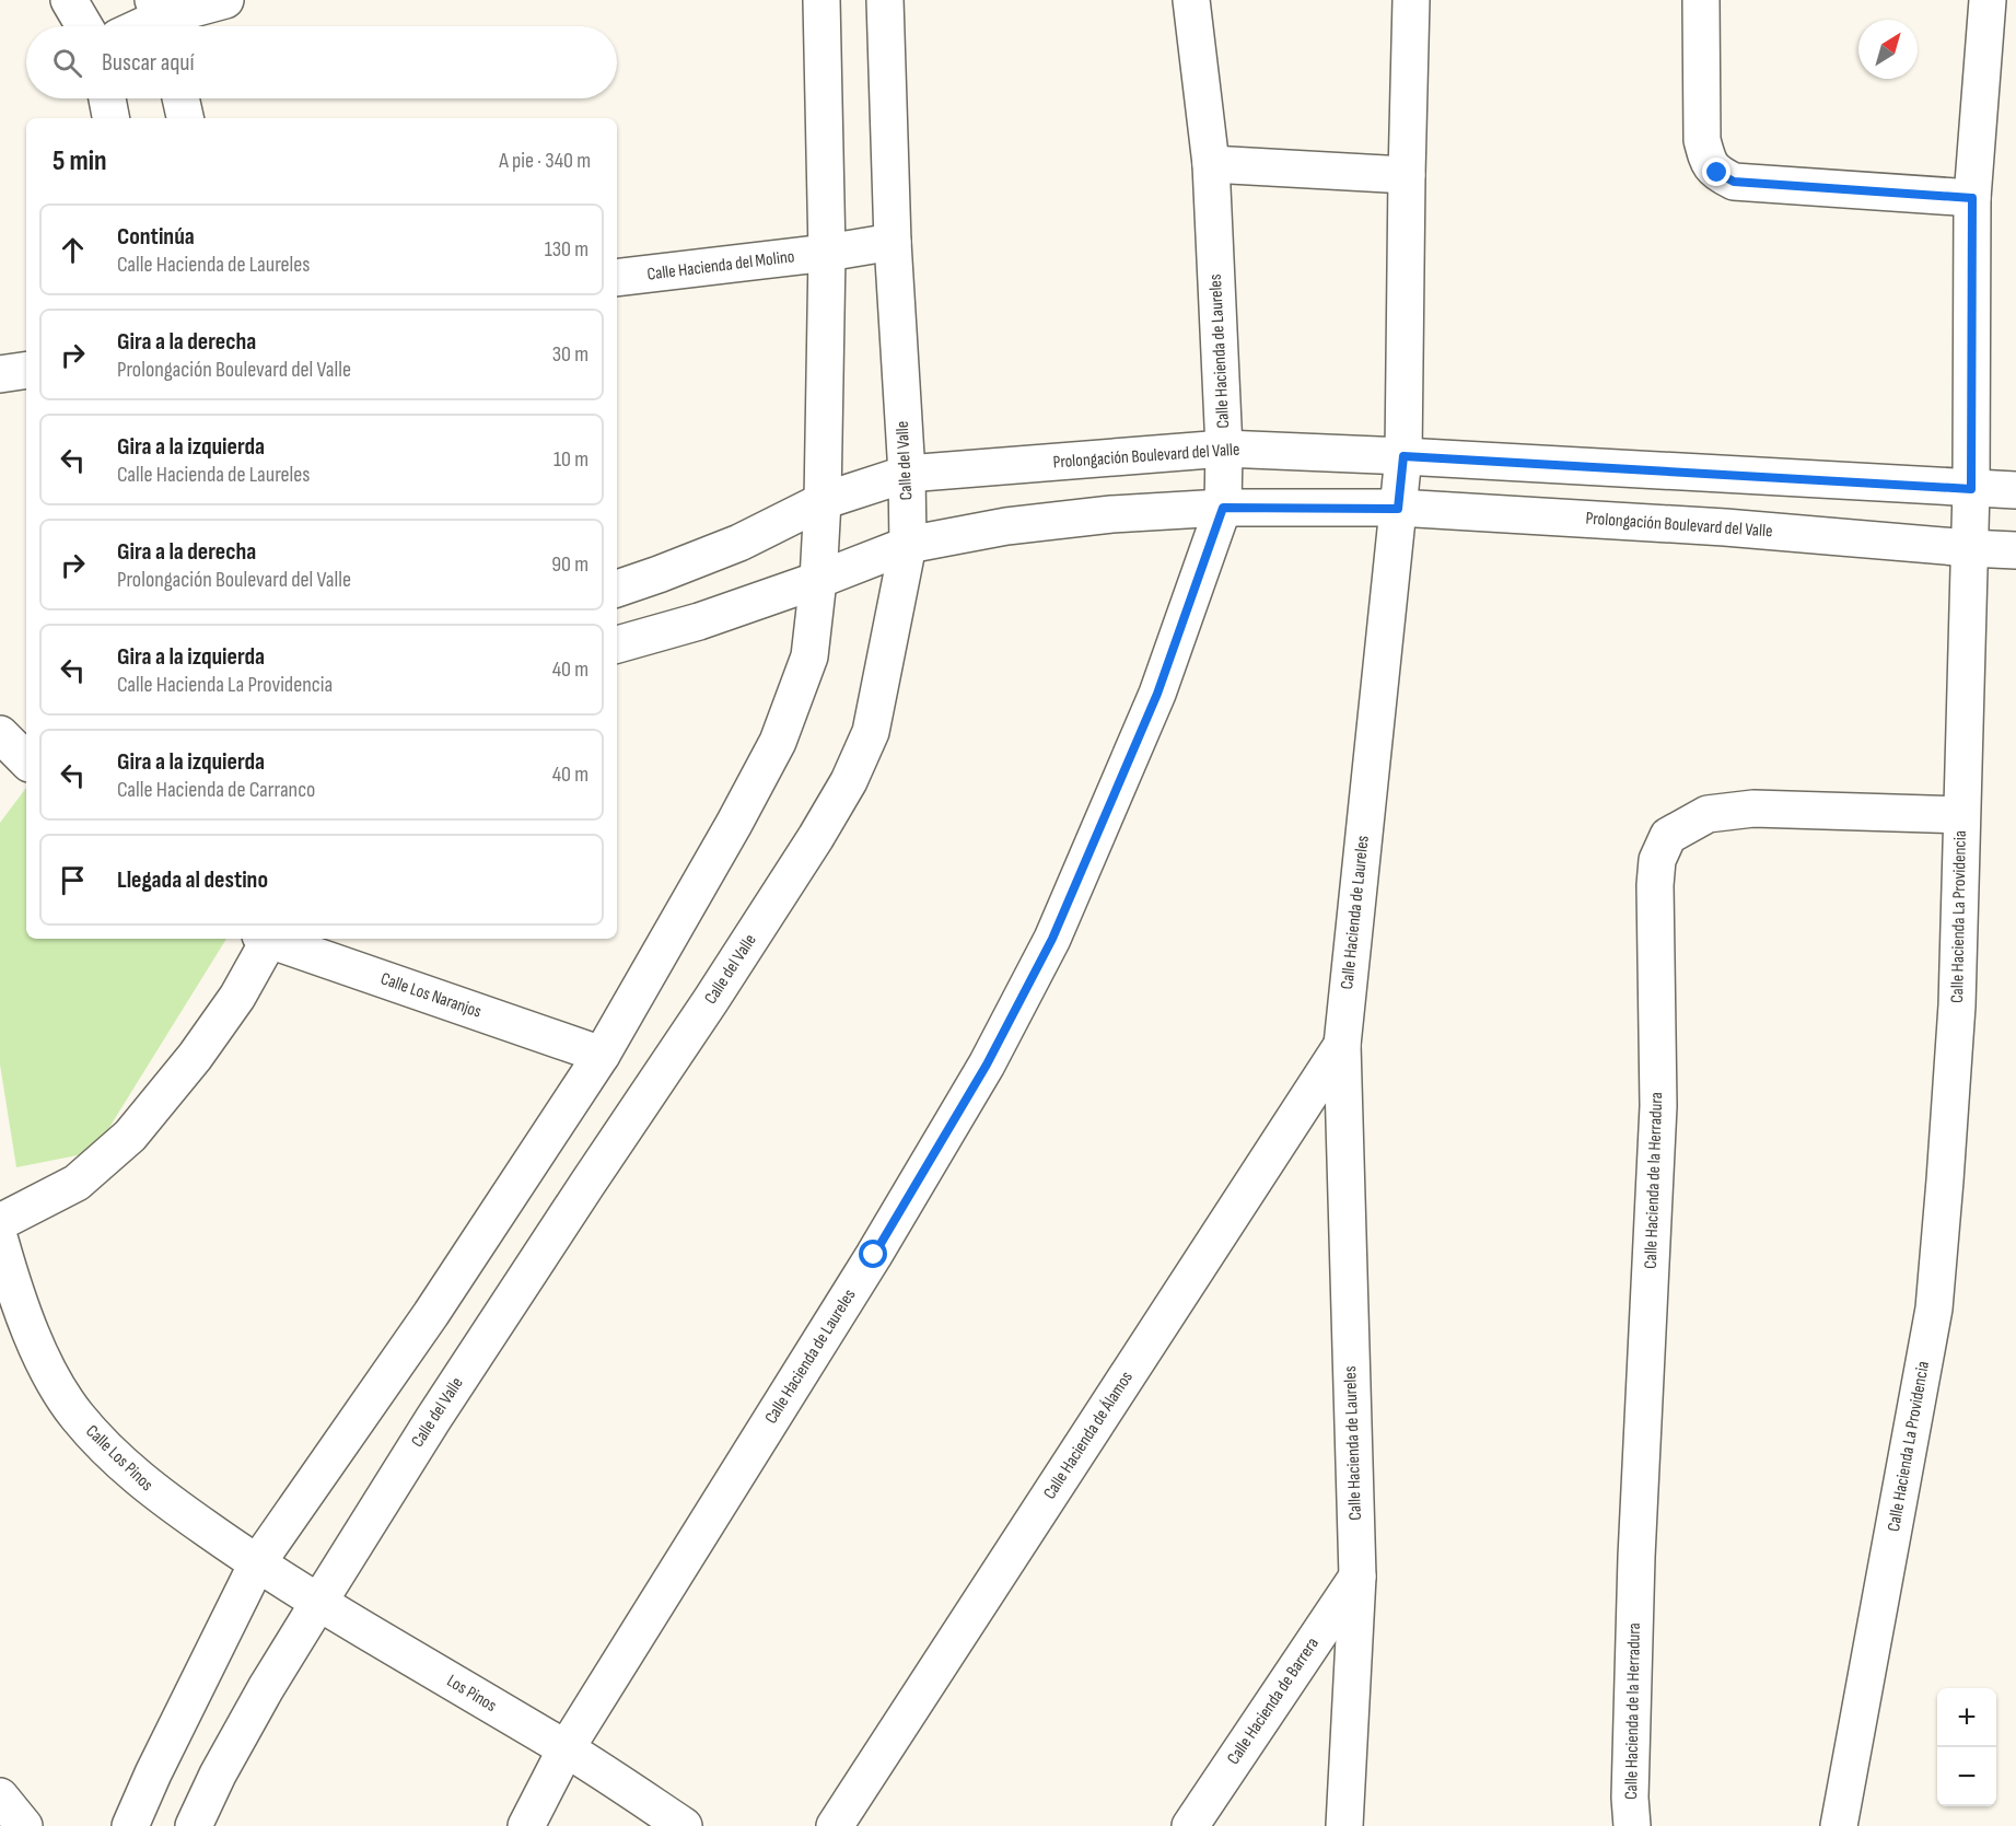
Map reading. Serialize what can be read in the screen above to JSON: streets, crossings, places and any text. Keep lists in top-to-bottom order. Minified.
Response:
{"streets":{"street":["Calle Hacienda del Molino","Calle Hacienda de Laureles","Prolongación Boulevard del Valle","Calle del Valle","Calle Hacienda La Providencia","Calle Los Naranjos","Calle Hacienda de la Herradura","Calle Hacienda de Álamos","Calle Los Pinos","Los Pinos","Calle Hacienda de Barrera"]},"crossings":[["Calle Hacienda del Molino","Calle del Valle"],["Calle Hacienda de Laureles","Prolongación Boulevard del Valle"],["Calle Hacienda de Laureles","Calle Hacienda de Álamos"],["Calle Hacienda de Laureles","Los Pinos"],["Calle Hacienda de Laureles","Calle Hacienda de Barrera"],["Prolongación Boulevard del Valle","Calle del Valle"],["Prolongación Boulevard del Valle","Calle Hacienda La Providencia"],["Calle del Valle","Los Pinos"],["Calle Hacienda La Providencia","Calle Hacienda de la Herradura"],["Calle Los Pinos","Los Pinos"]],"north":"top right","page":{"search":"Buscar aquí","heading":["5 min","A pie · 340 m"],"list":[["Continúa","Calle Hacienda de Laureles","130 m"],["Gira a la derecha","Prolongación Boulevard del Valle","30 m"],["Gira a la izquierda","Calle Hacienda de Laureles","10 m"],["Gira a la derecha","Prolongación Boulevard del Valle","90 m"],["Gira a la izquierda","Calle Hacienda La Providencia","40 m"],["Gira a la izquierda","Calle Hacienda de Carranco","40 m"],"Llegada al destino"],"map_buttons":["+","−"]}}
